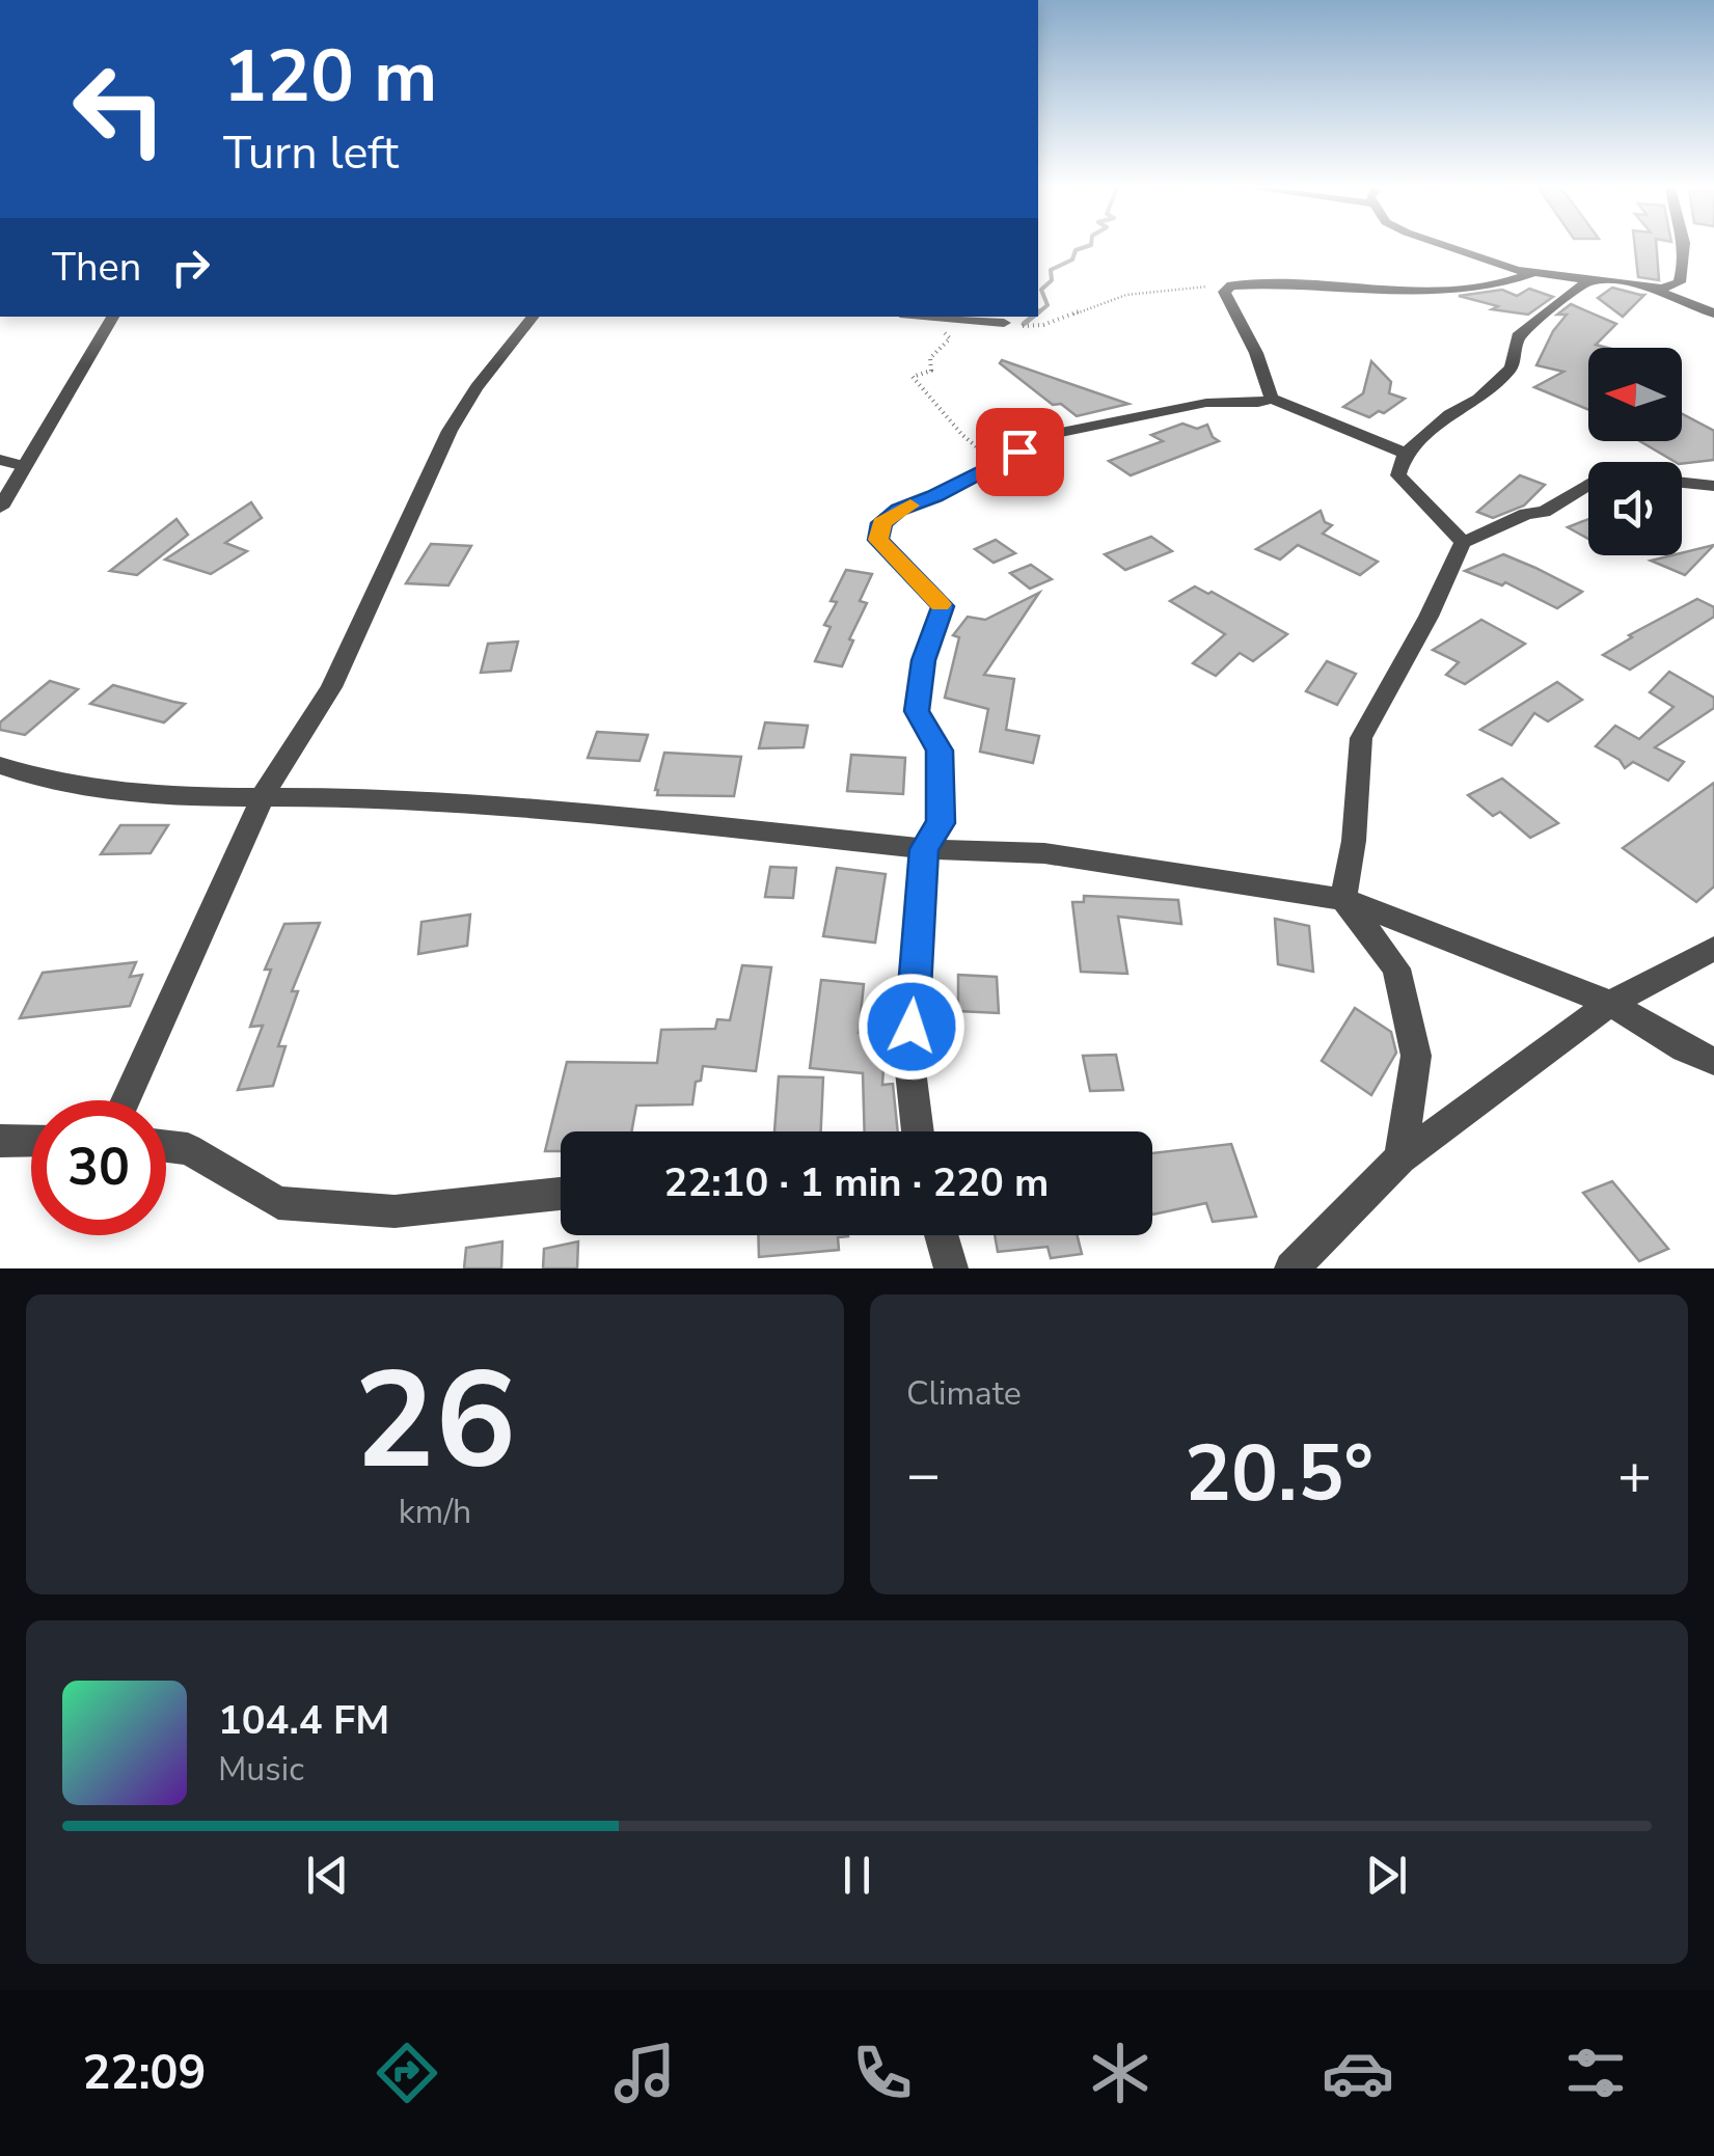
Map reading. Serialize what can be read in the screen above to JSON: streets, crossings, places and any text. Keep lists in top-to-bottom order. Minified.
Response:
{"north":"left","page":{"turn":["120 m","Turn left"],"then":"Then","limit":"30","trip":"22:10 · 1 min · 220 m","tile":[["26","km/h"],"Climate"],"heat":["−","20.5°","+"],"song":["104.4 FM","Music"],"tabs":"22:09"}}
